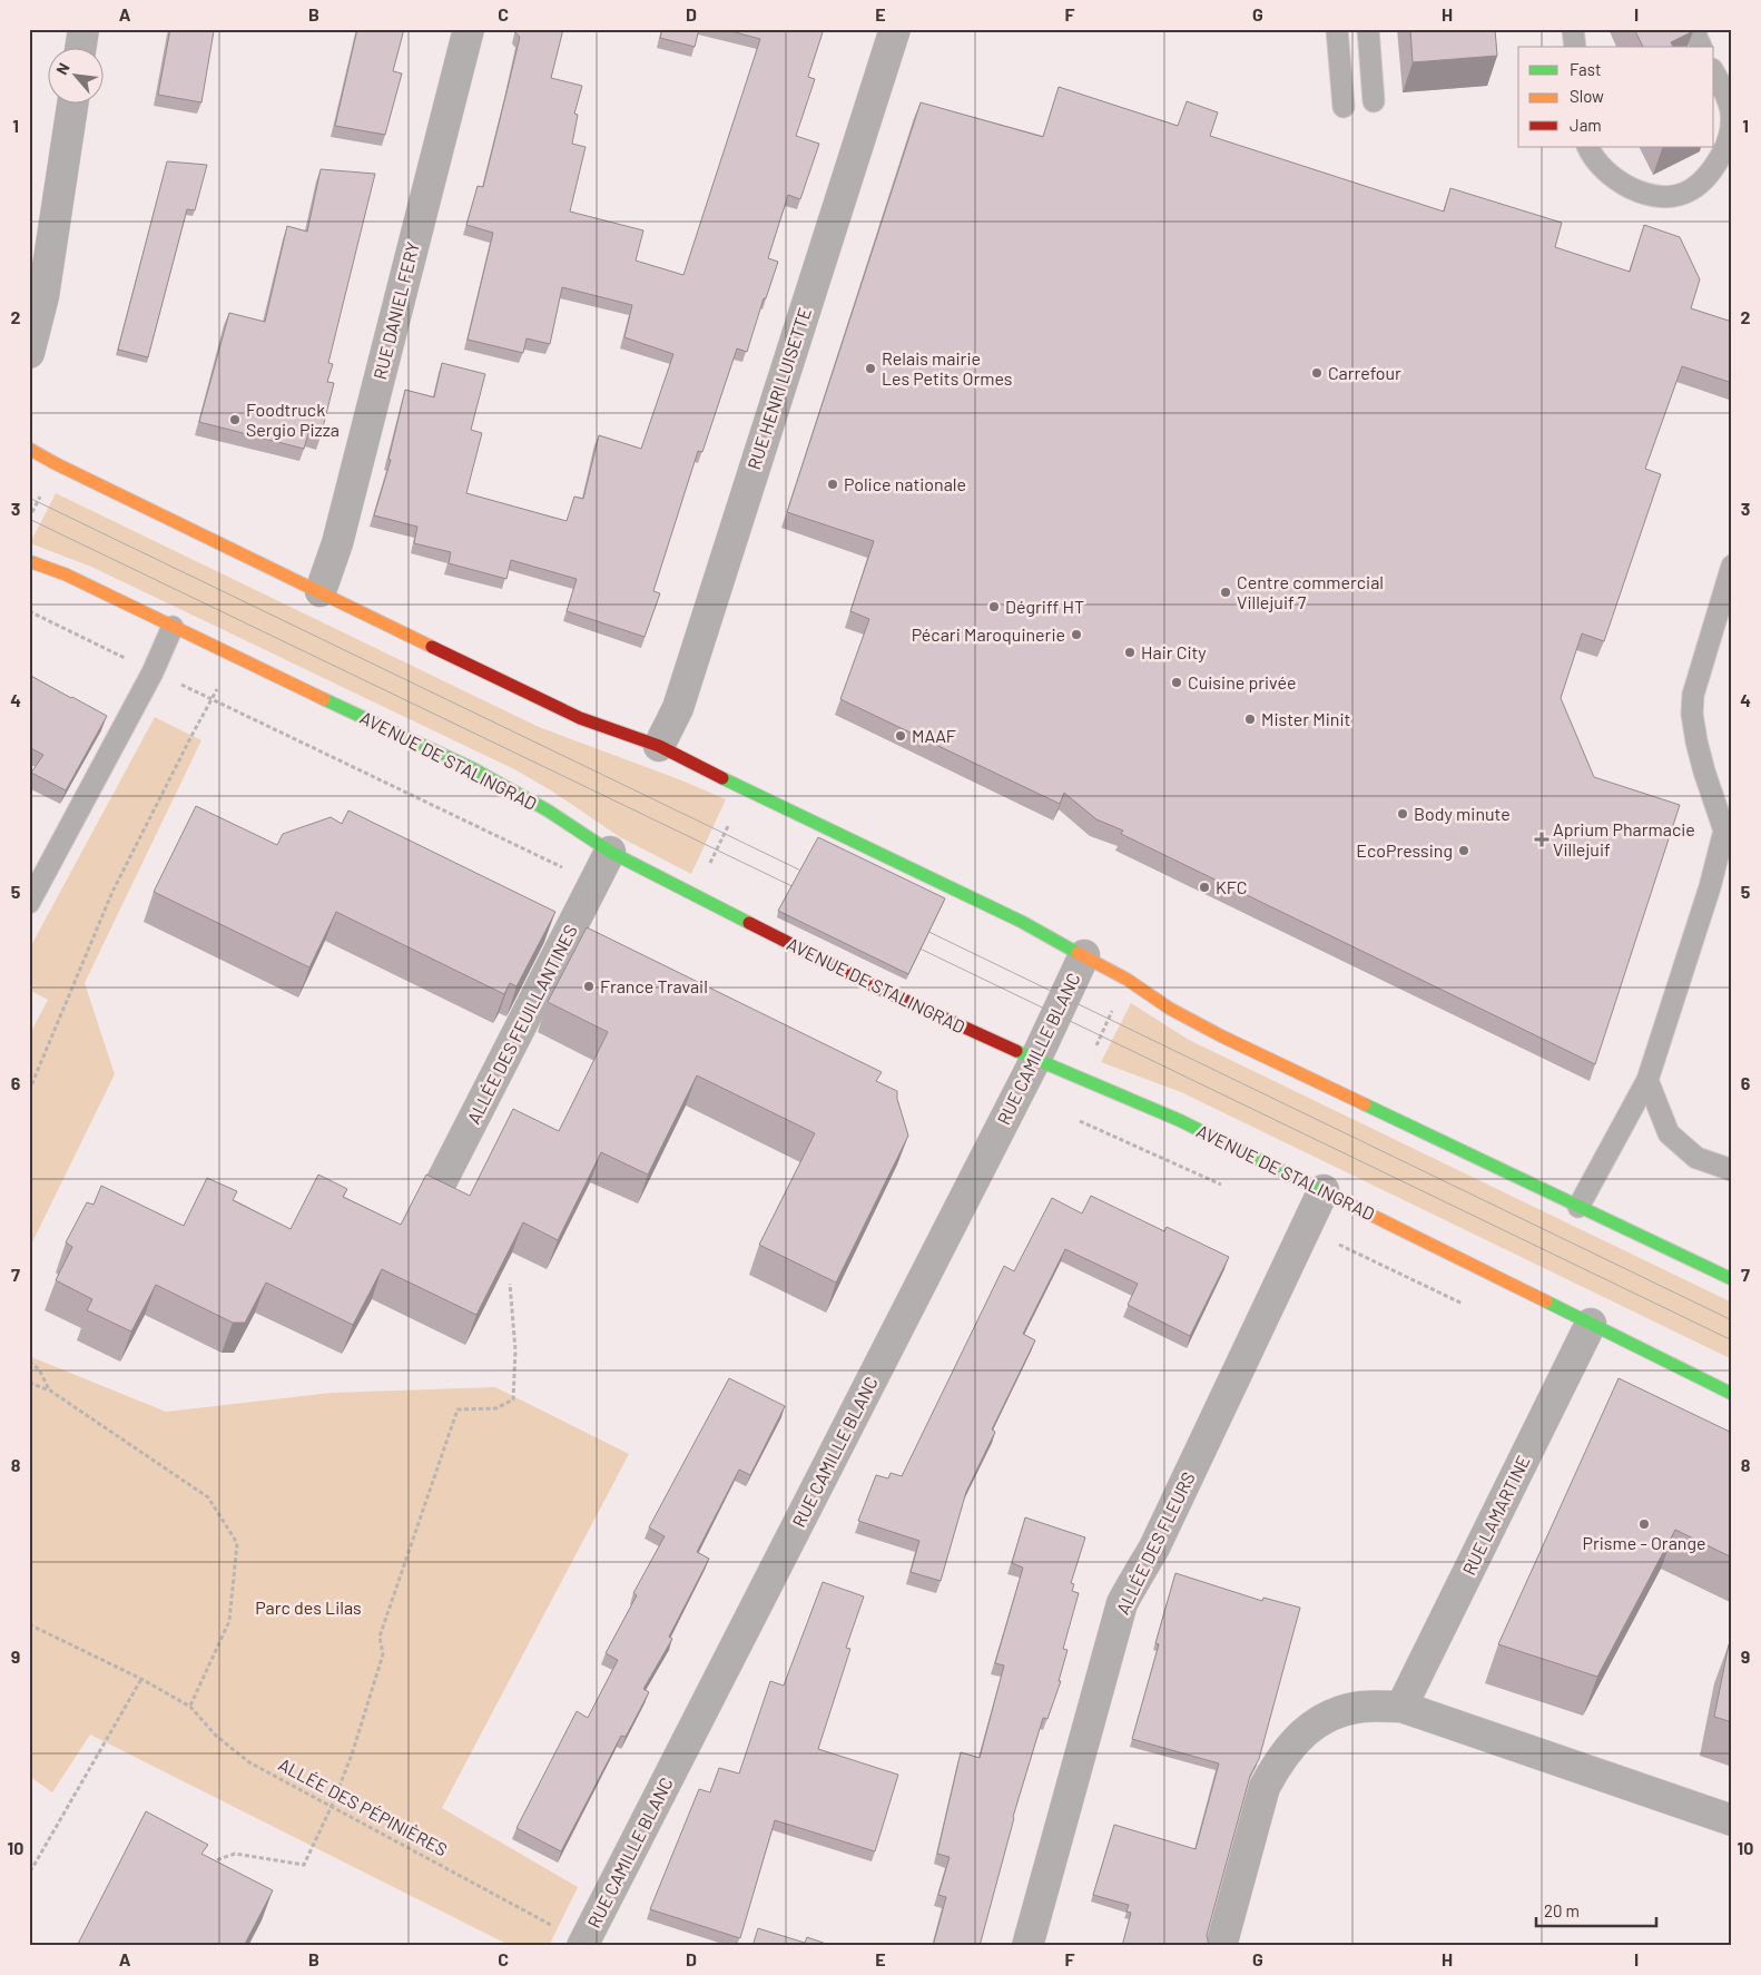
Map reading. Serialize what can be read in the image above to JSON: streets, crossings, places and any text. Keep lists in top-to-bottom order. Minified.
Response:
{"streets":{"main road":["AVENUE DE STALINGRAD"],"street":["RUE DANIEL FERY","RUE HENRI LUISETTE","ALLÉE DES FEUILLANTINES","RUE CAMILLE BLANC","RUE LAMARTINE","ALLÉE DES FLEURS"],"path":["ALLÉE DES PÉPINIÈRES"]},"crossings":[["AVENUE DE STALINGRAD","ALLÉE DES FEUILLANTINES"],["AVENUE DE STALINGRAD","RUE CAMILLE BLANC"],["AVENUE DE STALINGRAD","RUE LAMARTINE"],["AVENUE DE STALINGRAD","ALLÉE DES FLEURS"],["RUE CAMILLE BLANC","ALLÉE DES PÉPINIÈRES"]],"parks":["Parc des Lilas"],"places":{"other":["Relais mairie Les Petits Ormes","Carrefour","Foodtruck Sergio Pizza","Police nationale","Centre commercial Villejuif 7","Dégriff HT","Pécari Maroquinerie","Hair City","Cuisine privée","Mister Minit","MAAF","Body minute","EcoPressing","KFC","France Travail","Prisme - Orange"],"health":["Aprium Pharmacie Villejuif"]},"legend":["Fast","Slow","Jam"],"scale_bar":"20 m","north":"top left","grid":{"columns":["A","B","C","D","E","F","G","H","I"],"rows":["1","2","3","4","5","6","7","8","9","10"]}}
